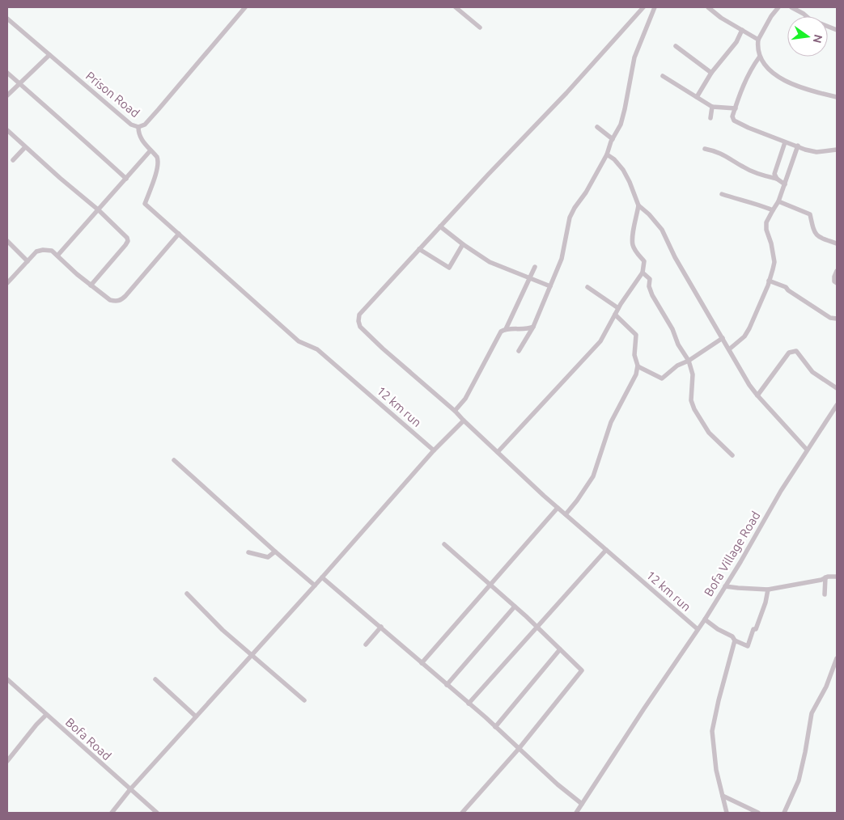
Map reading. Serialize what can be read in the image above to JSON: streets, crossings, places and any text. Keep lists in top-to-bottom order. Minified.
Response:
{"streets":{"street":["Prison Road","12 km run","Bofa Village Road","Bofa Road"]},"crossings":[["Prison Road","12 km run"],["12 km run","Bofa Village Road"]],"north":"right"}
